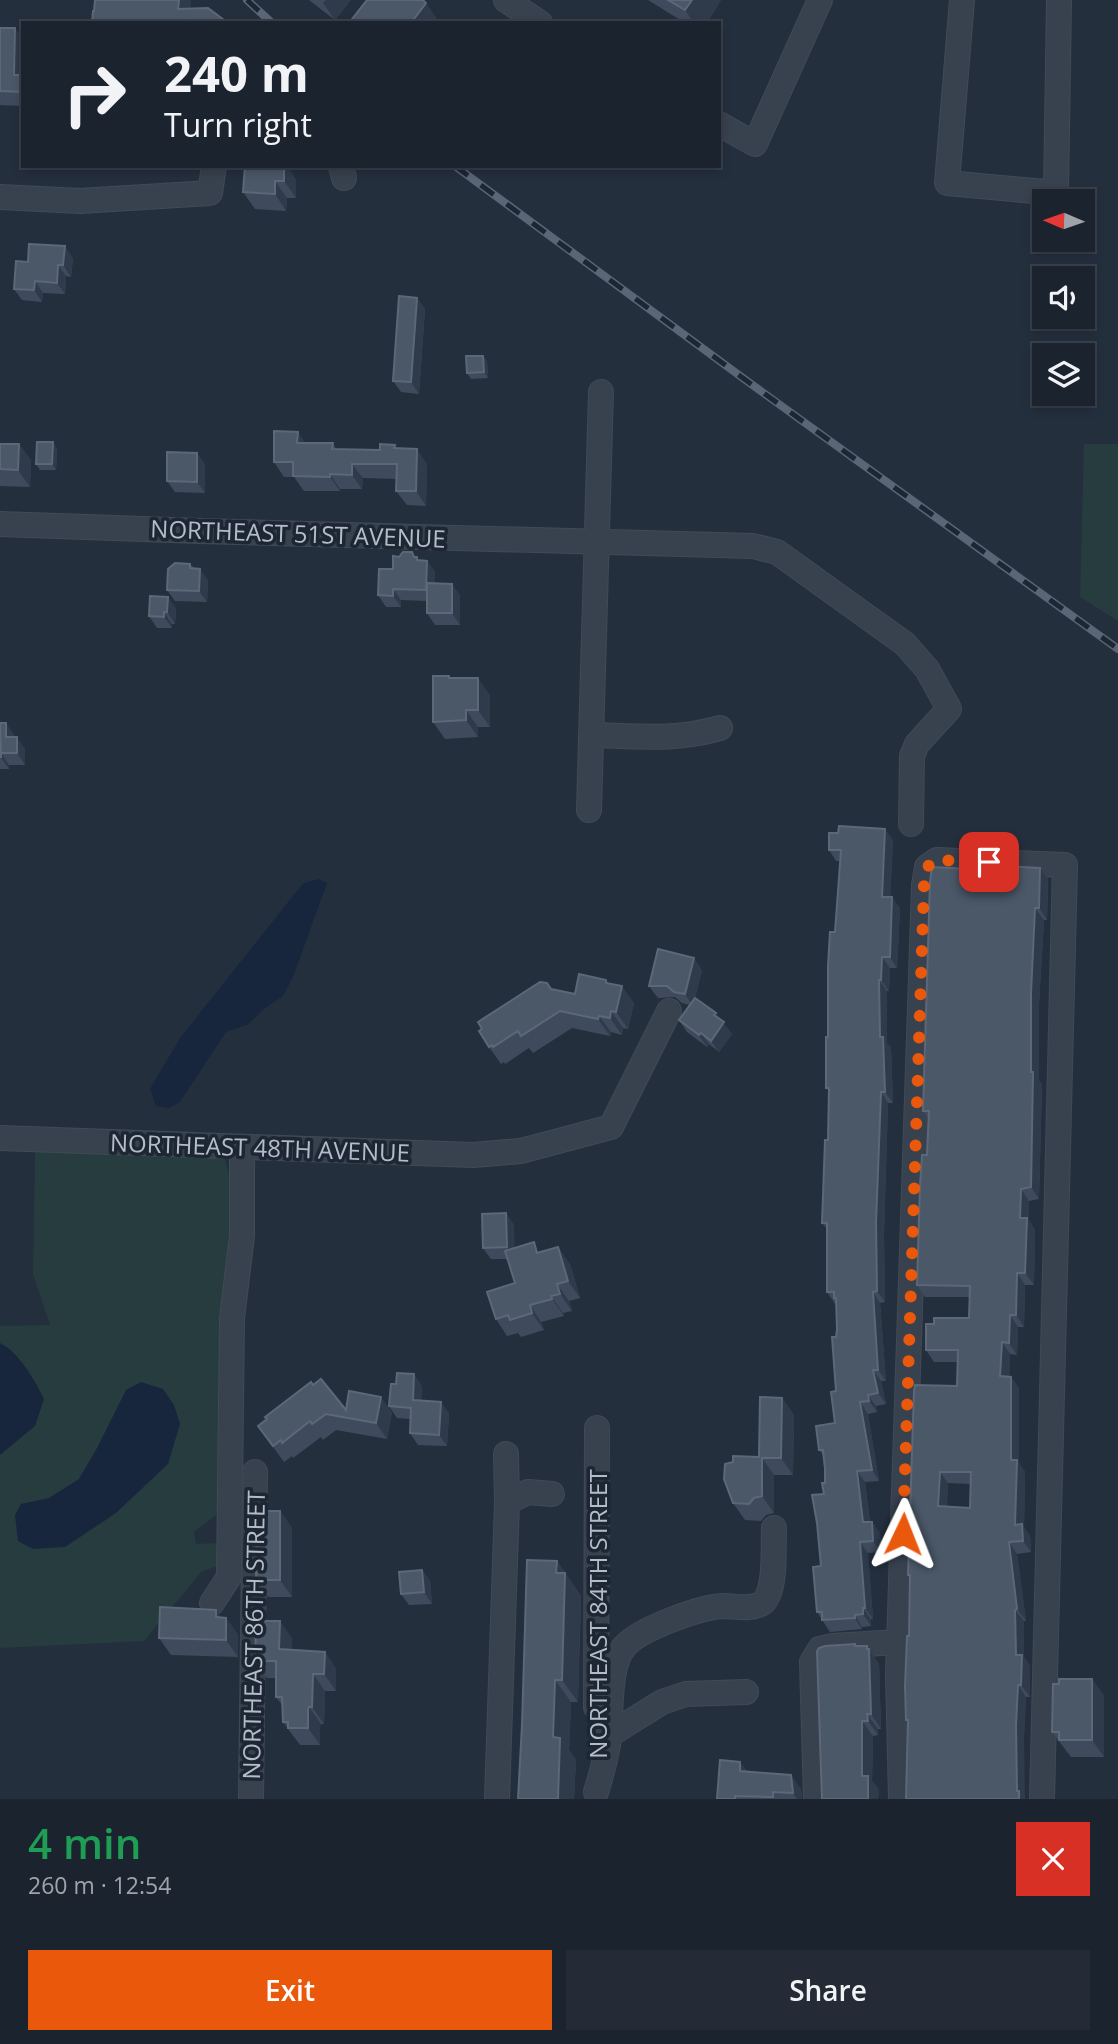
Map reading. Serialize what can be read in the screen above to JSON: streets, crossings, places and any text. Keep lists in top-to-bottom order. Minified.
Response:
{"streets":{"street":["NORTHEAST 51ST AVENUE","NORTHEAST 48TH AVENUE","NORTHEAST 84TH STREET","NORTHEAST 86TH STREET"]},"north":"left","page":{"turn":["240 m","Turn right"],"heading":["4 min","260 m · 12:54"],"buttons":["Exit","Share"]}}
